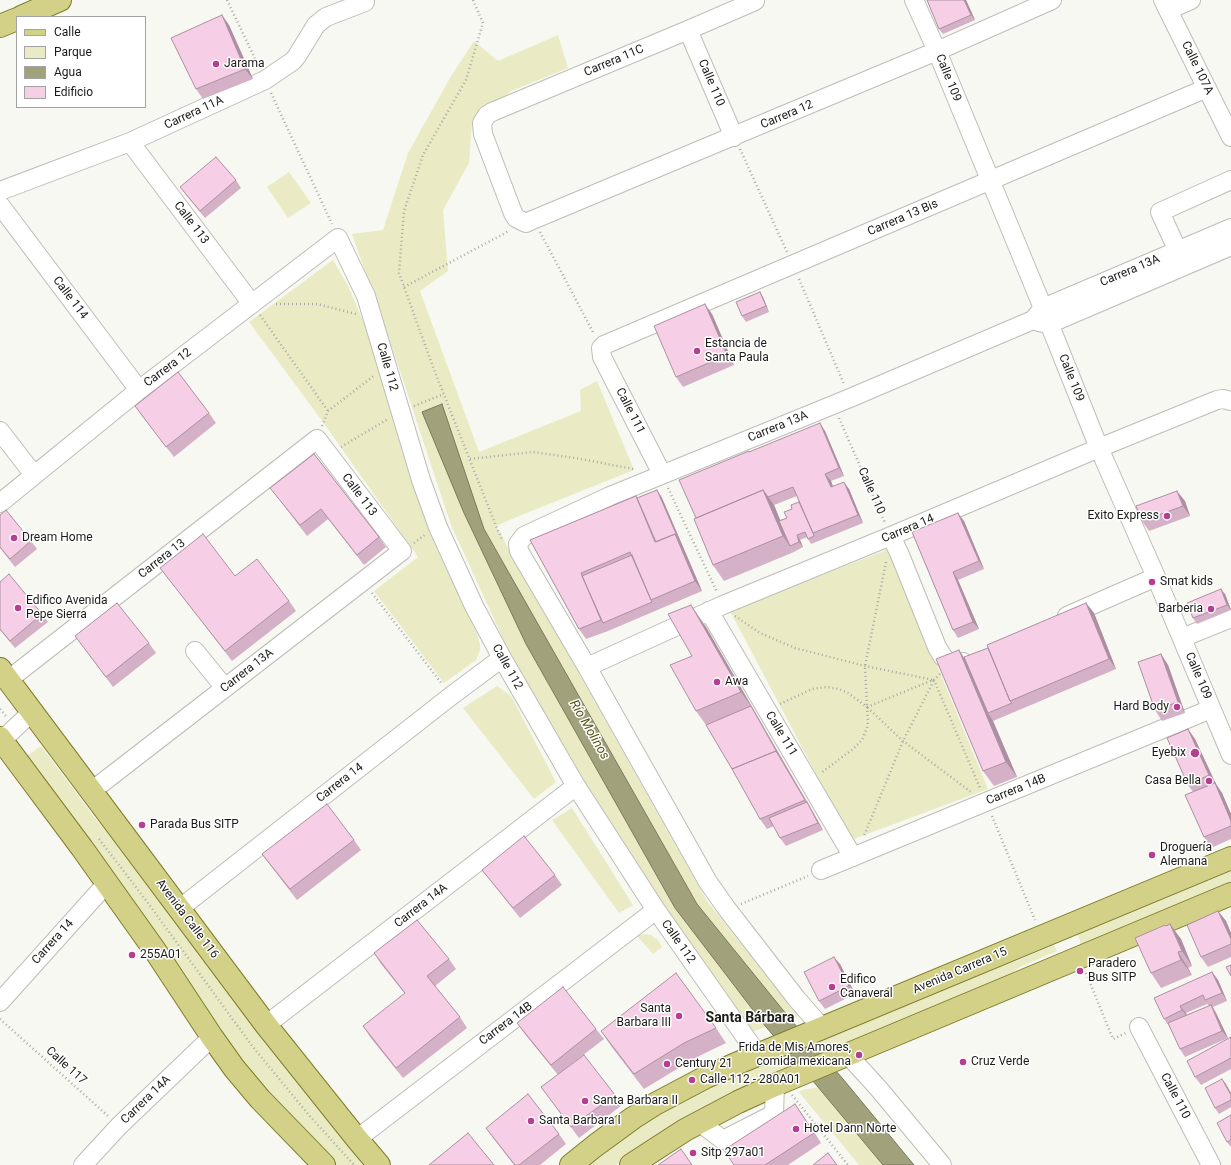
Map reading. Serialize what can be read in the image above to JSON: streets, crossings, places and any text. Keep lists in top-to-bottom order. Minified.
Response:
{"streets":{"main road":["Avenida Calle 116","Avenida Carrera 15"],"street":["Carrera 11C","Calle 107A","Calle 109","Calle 110","Carrera 11A","Carrera 12","Carrera 13 Bis","Calle 113","Carrera 13A","Calle 114","Calle 112","Calle 111","Carrera 14","Carrera 13","Carrera 14B","Carrera 14A"],"path":["Calle 117"]},"crossings":[["Carrera 11C","Calle 110"],["Carrera 11C","Carrera 12"],["Calle 107A","Carrera 13 Bis"],["Calle 109","Carrera 12"],["Calle 109","Carrera 13 Bis"],["Calle 109","Carrera 13A"],["Calle 109","Carrera 14"],["Calle 109","Carrera 14B"],["Calle 110","Carrera 12"],["Calle 110","Carrera 13A"],["Calle 110","Carrera 14"],["Carrera 11A","Calle 113"],["Carrera 12","Calle 113"],["Carrera 12","Calle 114"],["Carrera 12","Calle 112"],["Carrera 13 Bis","Calle 111"],["Calle 113","Carrera 13A"],["Calle 113","Carrera 13"],["Carrera 13A","Calle 111"],["Carrera 13A","Carrera 14"],["Carrera 13A","Avenida Calle 116"],["Calle 112","Carrera 14"],["Calle 112","Carrera 14B"],["Calle 112","Carrera 14A"],["Calle 112","Avenida Carrera 15"],["Calle 111","Carrera 14"],["Calle 111","Carrera 14B"],["Carrera 14","Avenida Calle 116"],["Carrera 13","Avenida Calle 116"],["Carrera 14B","Avenida Calle 116"],["Carrera 14A","Avenida Calle 116"],["Carrera 14A","Calle 117"]],"districts":["Santa Bárbara"],"water":["Río Molinos"],"places":["Jarama","Estancia de Santa Paula","Exito Express","Dream Home","Smat kids","Edifico Avenida Pepe Sierra","Barberia","Awa","Hard Body","Eyebix","Casa Bella","Parada Bus SITP","Droguería Alemana","255A01","Paradero Bus SITP","Edifico Canaveral","Santa Barbara III","Frida de Mis Amores, comida mexicana","Cruz Verde","Century 21","Calle 112 - 280A01","Santa Barbara II","Santa Barbara I","Hotel Dann Norte","Sitp 297a01"],"legend":["Calle","Parque","Agua","Edificio"]}
